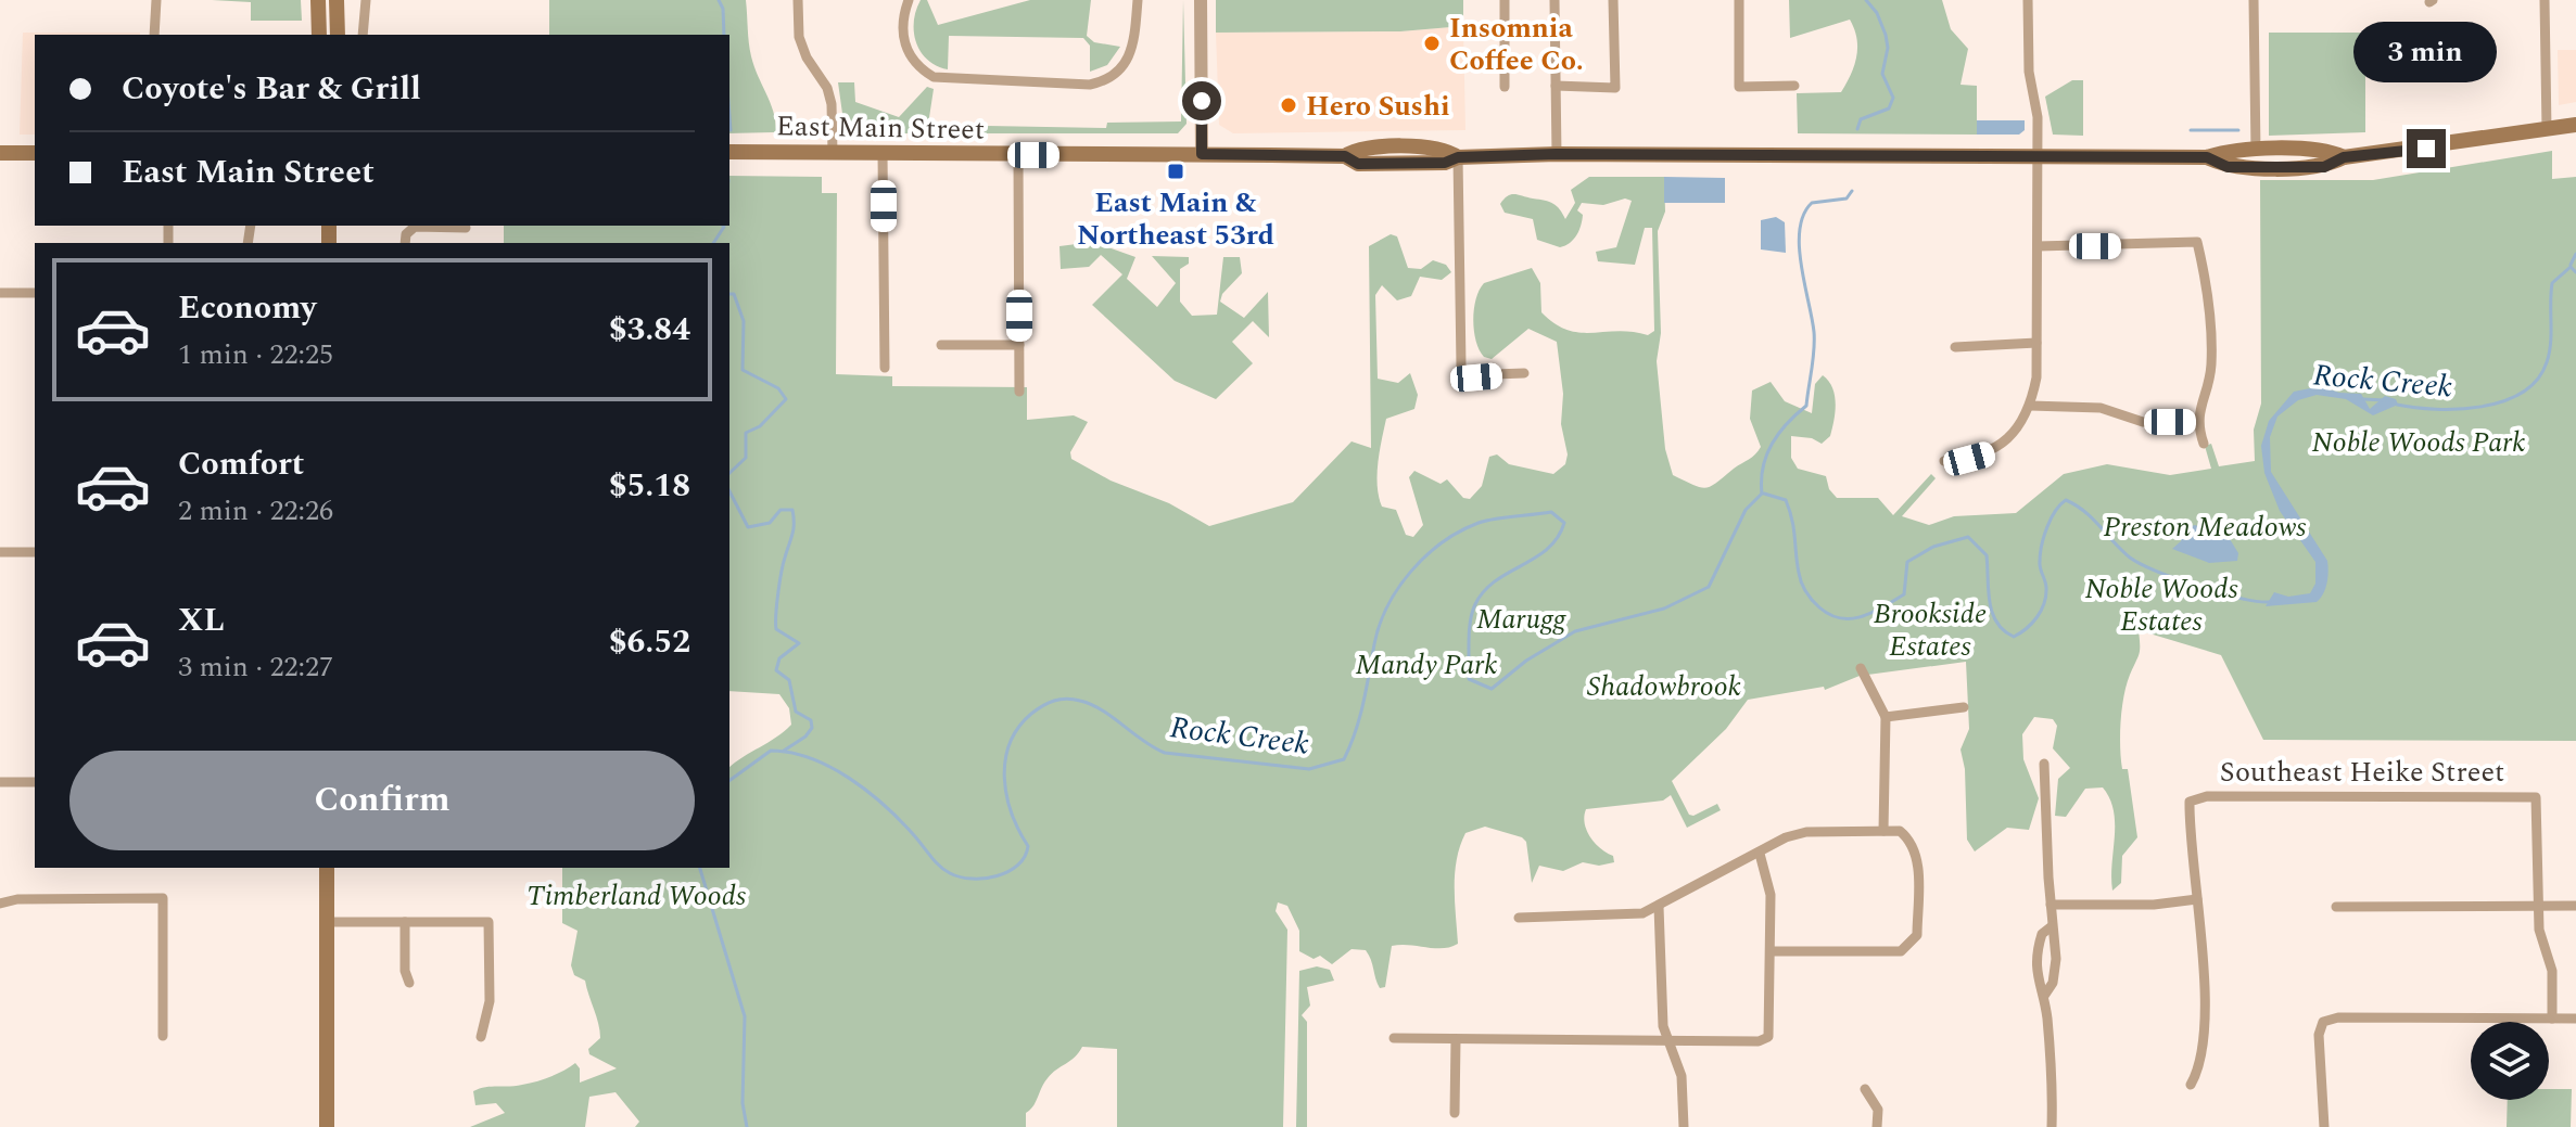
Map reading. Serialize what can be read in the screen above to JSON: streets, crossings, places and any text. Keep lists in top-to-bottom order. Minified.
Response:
{"streets":{"main road":["East Main Street"],"street":["Southeast Heike Street"]},"water":["Rock Creek"],"parks":["Noble Woods Park","Preston Meadows","Noble Woods Estates","Brookside Estates","Marugg","Mandy Park","Shadowbrook","Timberland Woods"],"places":{"other":["Insomnia Coffee Co.","Hero Sushi"],"transit":["East Main & Northeast 53rd"]},"page":{"bubble":"3 min","banner":["Coyote's Bar & Grill","East Main Street"],"list":[{"name":"Economy","note":"1 min · 22:25","value":"$3.84"},{"name":"Comfort","note":"2 min · 22:26","value":"$5.18"},{"name":"XL","note":"3 min · 22:27","value":"$6.52"}],"buttons":"Confirm"}}
